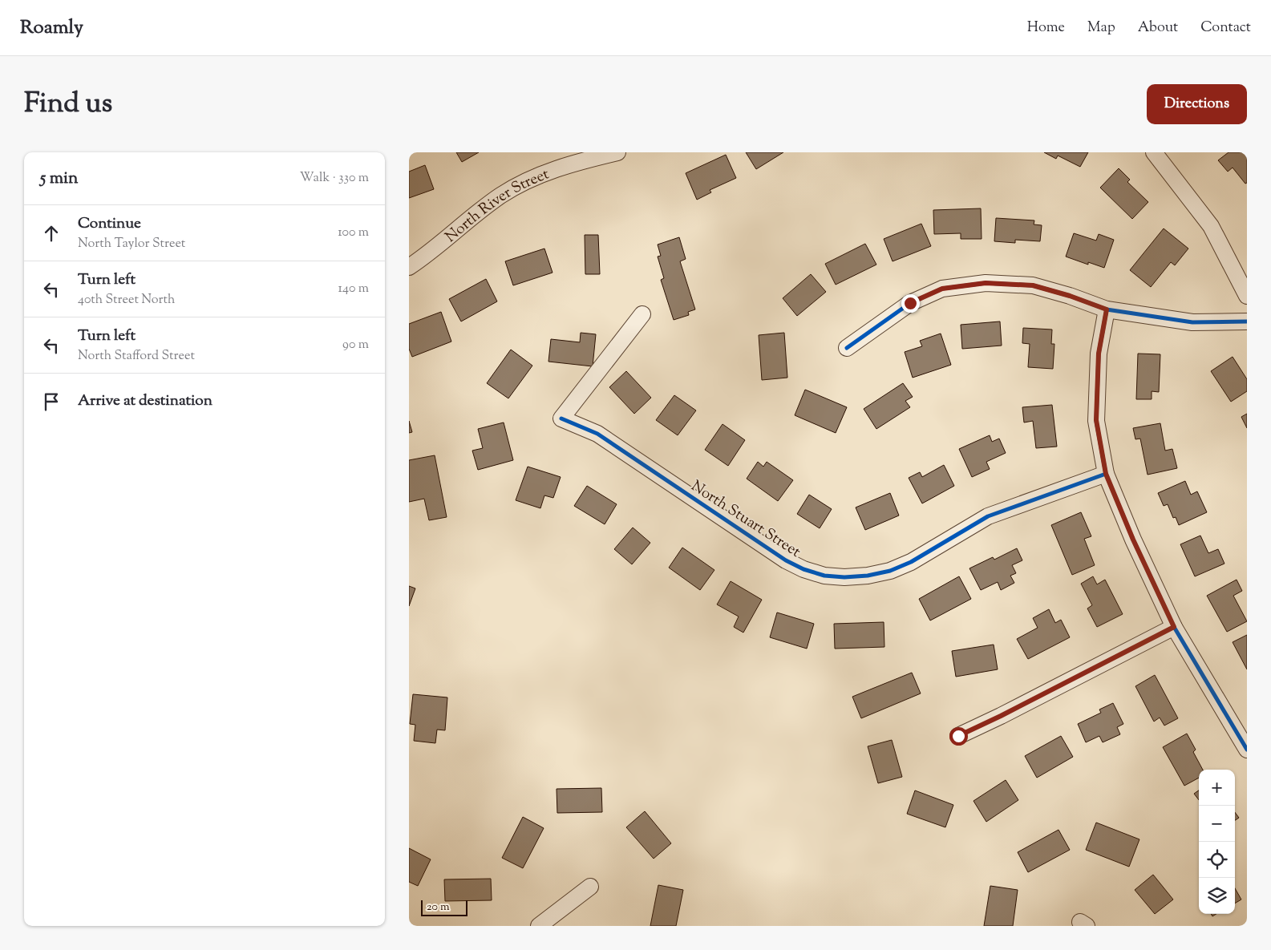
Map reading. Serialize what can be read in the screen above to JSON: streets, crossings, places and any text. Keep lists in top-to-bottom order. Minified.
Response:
{"streets":{"street":["North River Street","North Stuart Street"]},"scale_bar":"20 m","page":{"header":"Roamly","nav":["Home","Map","About","Contact"],"title":"Find us","buttons":"Directions","heading":["5 min","Walk · 330 m"],"list":[["Continue","North Taylor Street","100 m"],["Turn left","40th Street North","140 m"],["Turn left","North Stafford Street","90 m"],"Arrive at destination"],"map_buttons":["+","−"],"scale":"20 m"}}
